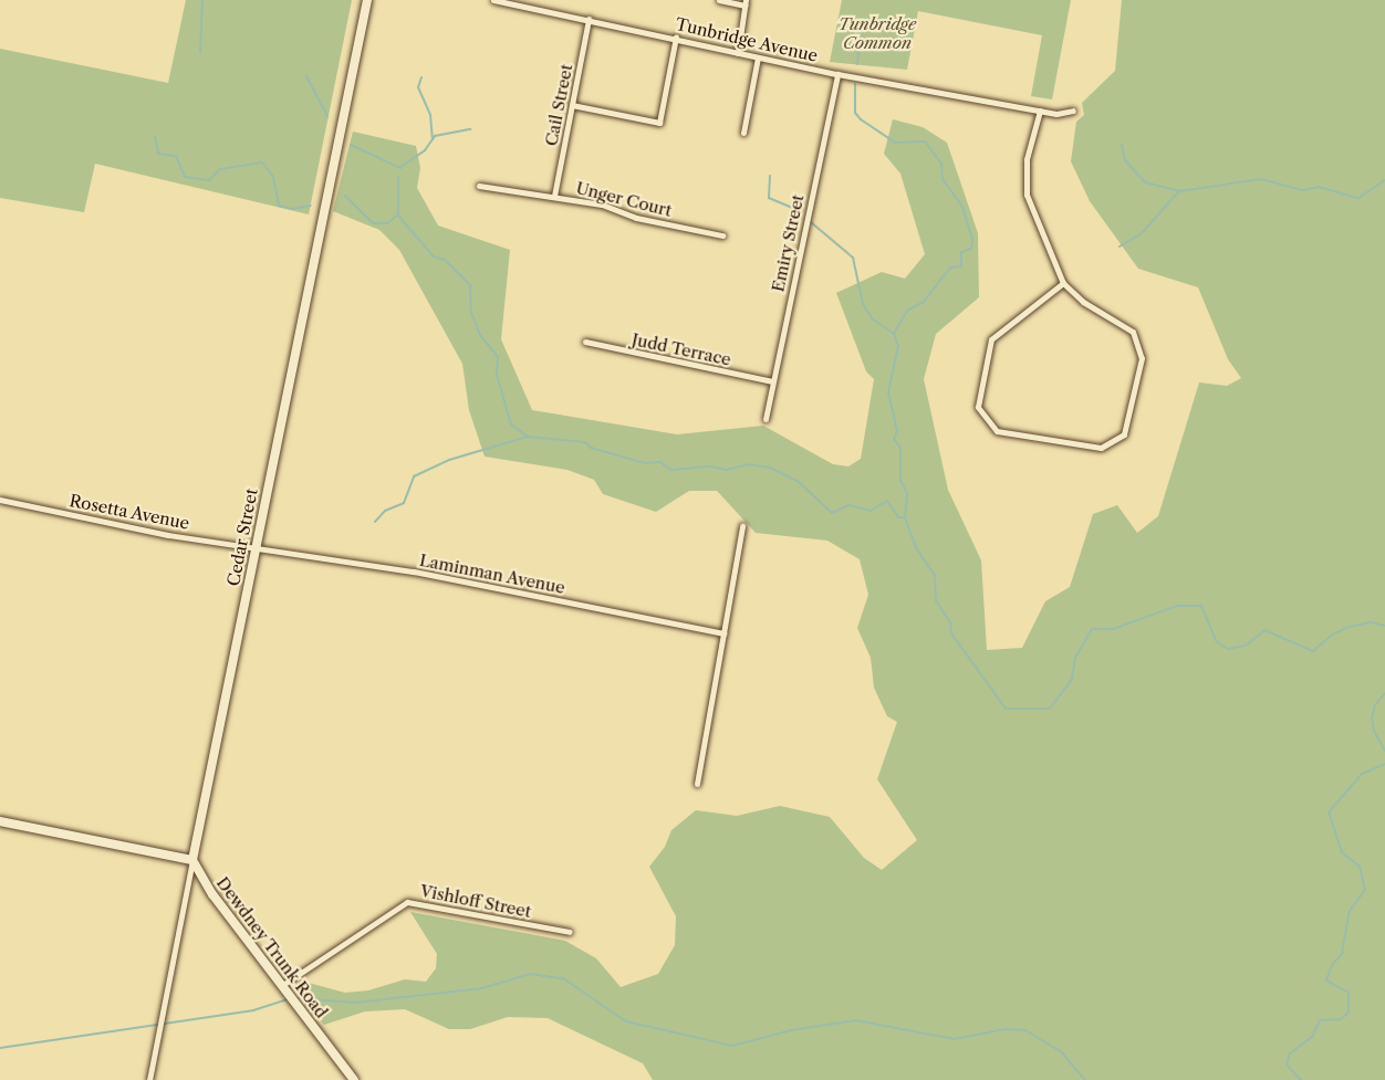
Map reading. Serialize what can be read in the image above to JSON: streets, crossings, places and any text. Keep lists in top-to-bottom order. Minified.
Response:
{"streets":{"main road":["Cedar Street","Dewdney Trunk Road"],"street":["Tunbridge Avenue","Cail Street","Unger Court","Emiry Street","Judd Terrace","Rosetta Avenue","Laminman Avenue","Vishloff Street"]},"crossings":[["Tunbridge Avenue","Cail Street"],["Tunbridge Avenue","Emiry Street"],["Cail Street","Unger Court"],["Emiry Street","Judd Terrace"],["Rosetta Avenue","Cedar Street"],["Rosetta Avenue","Laminman Avenue"],["Cedar Street","Laminman Avenue"],["Cedar Street","Dewdney Trunk Road"],["Vishloff Street","Dewdney Trunk Road"]],"parks":["Tunbridge Common"]}
